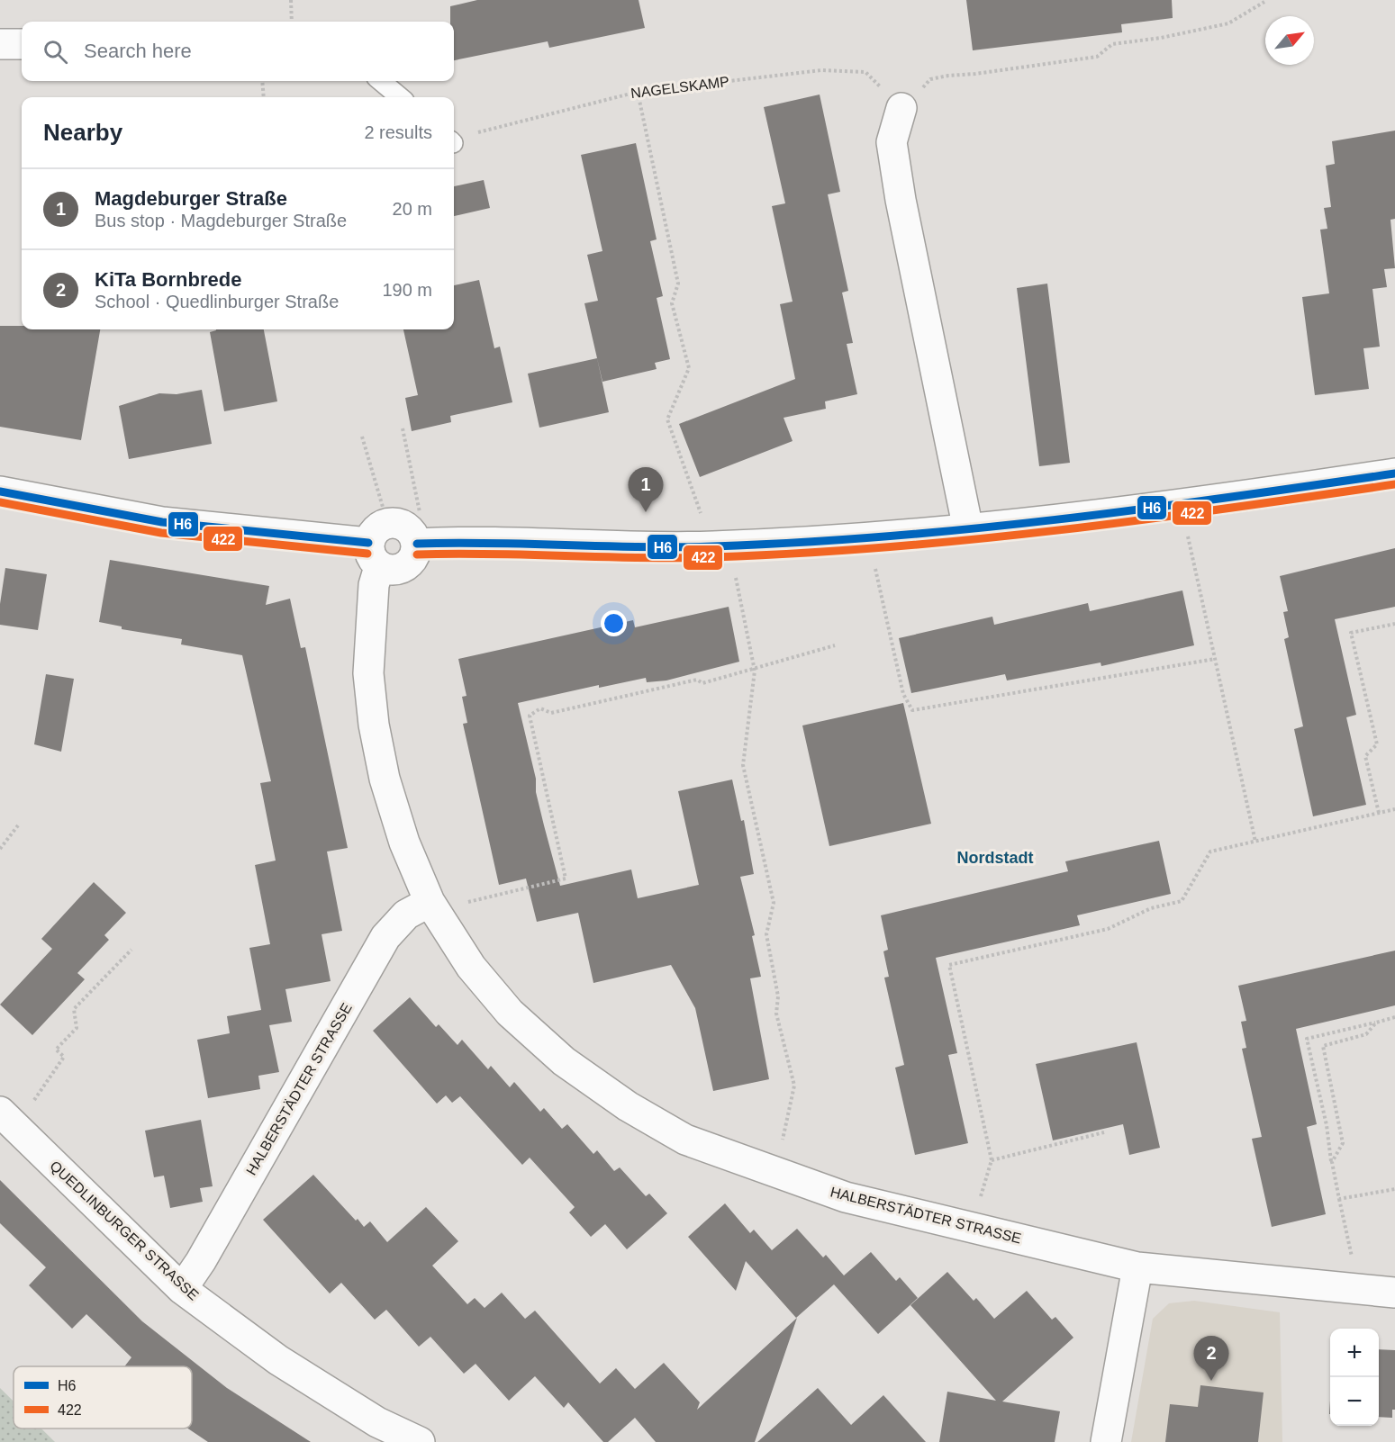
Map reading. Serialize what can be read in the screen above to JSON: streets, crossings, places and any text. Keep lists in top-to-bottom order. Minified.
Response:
{"streets":{"street":["HALBERSTÄDTER STRASSE","QUEDLINBURGER STRASSE"],"path":["NAGELSKAMP"]},"crossings":[["HALBERSTÄDTER STRASSE","QUEDLINBURGER STRASSE"]],"districts":["Nordstadt"],"lines":["transit line H6","transit line 422"],"legend":["H6","422"],"north":"top right","page":{"search":"Search here","heading":["Nearby","2 results"],"list":[{"mark":"1","name":"Magdeburger Straße","note":"Bus stop · Magdeburger Straße","value":"20 m"},{"mark":"2","name":"KiTa Bornbrede","note":"School · Quedlinburger Straße","value":"190 m"}],"pins":["1","2"],"map_buttons":["+","−"]}}
